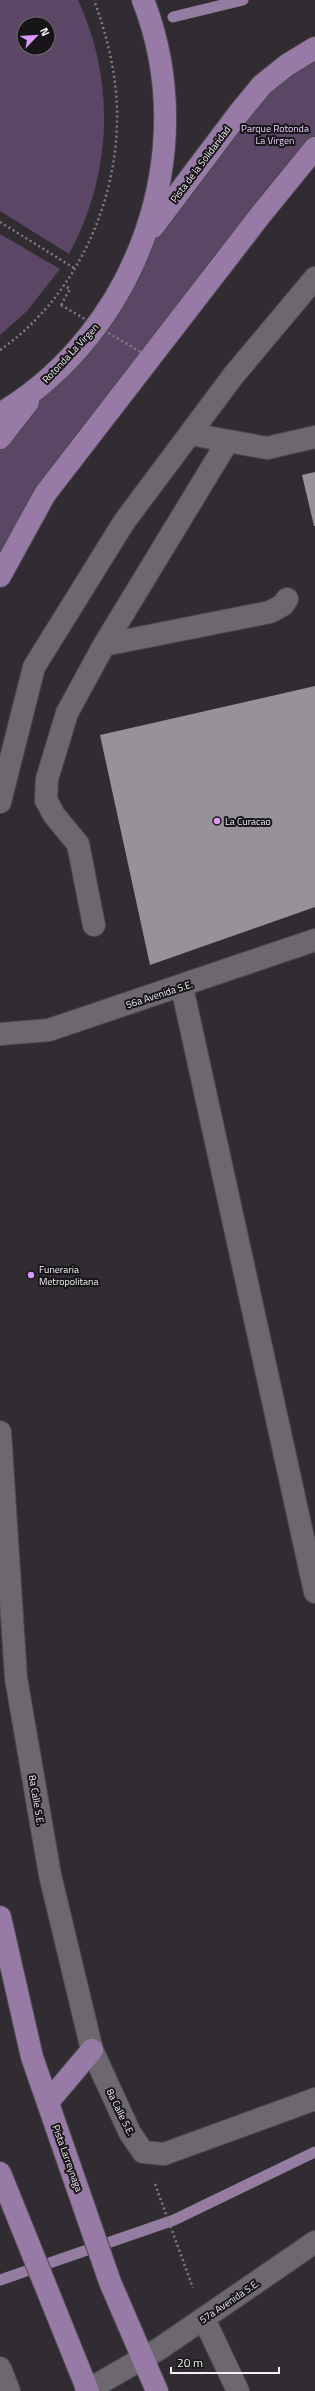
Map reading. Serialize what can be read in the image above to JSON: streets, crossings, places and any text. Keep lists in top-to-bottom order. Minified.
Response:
{"streets":{"main road":["Pista de la Solidaridad","Rotonda La Virgen","Pista Larreynaga"],"street":["56a Avenida S.E.","8a Calle S.E.","57a Avenida S.E."]},"crossings":[["Pista de la Solidaridad","Rotonda La Virgen"],["Pista Larreynaga","57a Avenida S.E."]],"parks":["Parque Rotonda La Virgen"],"places":["La Curacao","Funeraria Metropolitana"],"scale_bar":"20 m","north":"top right"}
